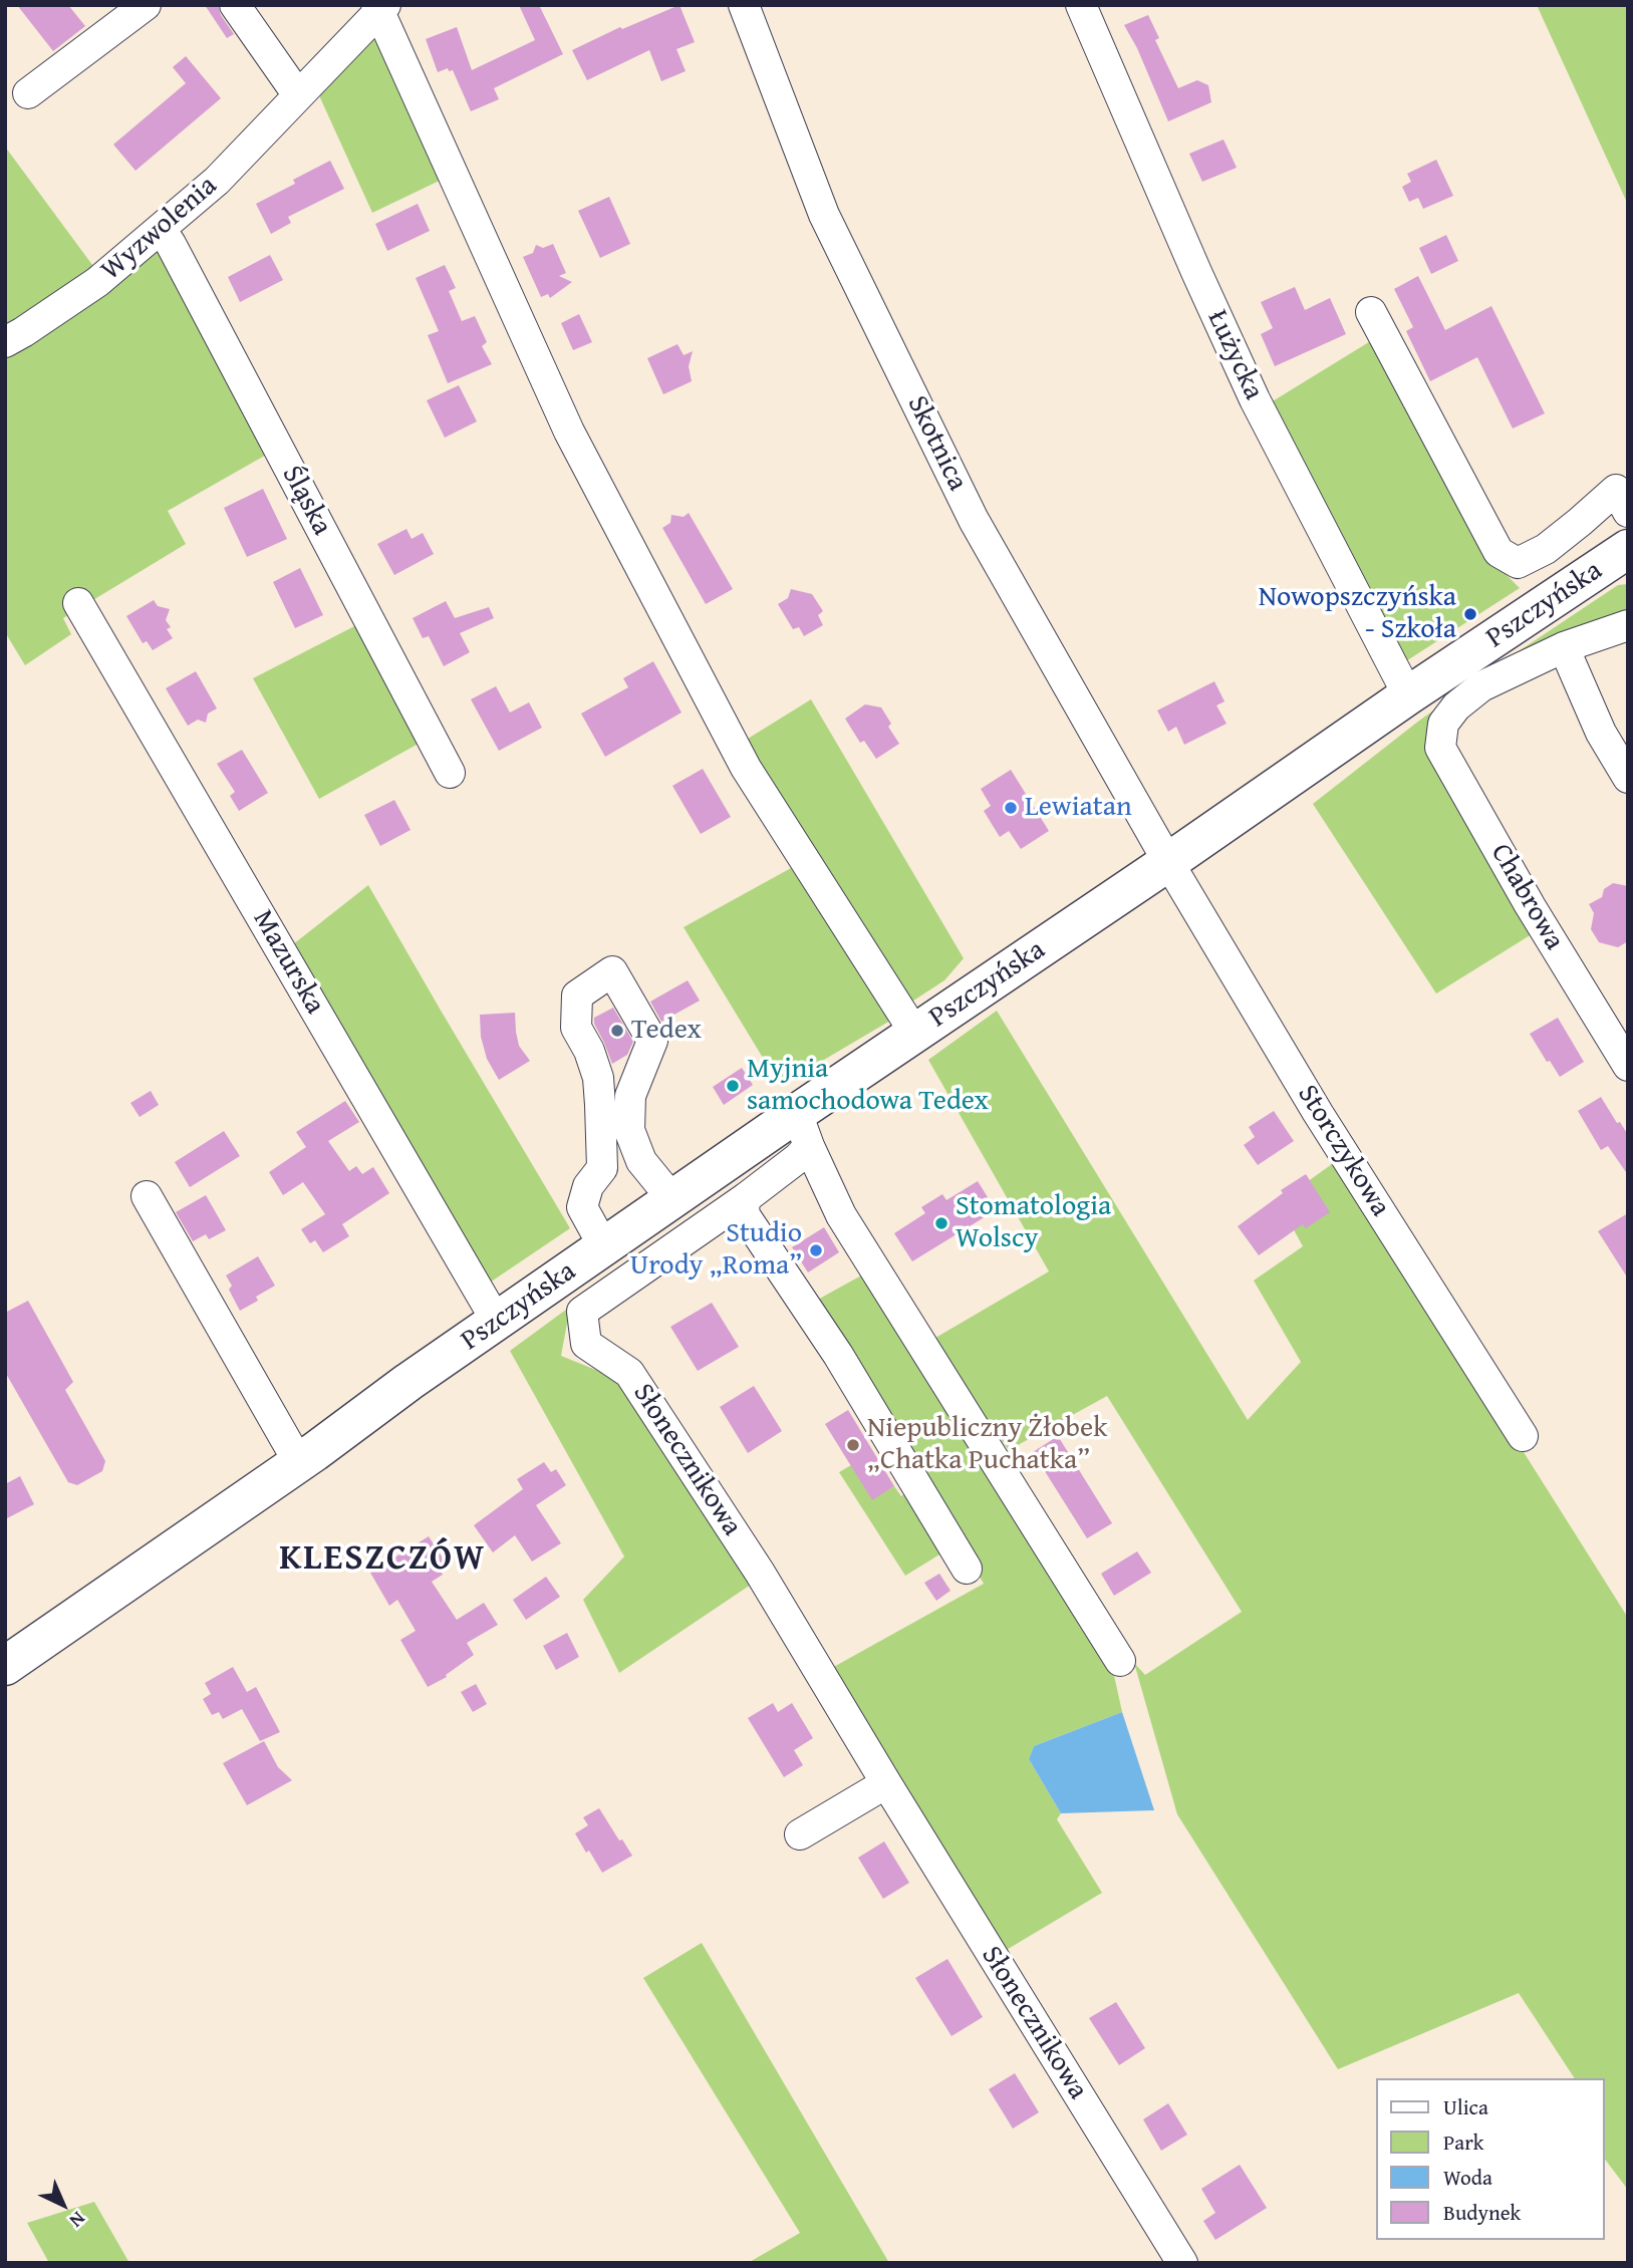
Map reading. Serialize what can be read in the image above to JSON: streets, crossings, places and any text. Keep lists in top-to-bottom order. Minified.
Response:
{"streets":{"main road":["Pszczyńska"],"street":["Wyzwolenia","Łużycka","Skotnica","Śląska","Chabrowa","Mazurska","Storczykowa","Słonecznikowa"]},"crossings":[["Wyzwolenia","Śląska"],["Łużycka","Pszczyńska"],["Skotnica","Pszczyńska"],["Skotnica","Storczykowa"],["Pszczyńska","Chabrowa"],["Pszczyńska","Mazurska"],["Pszczyńska","Storczykowa"],["Pszczyńska","Słonecznikowa"]],"districts":["KLESZCZÓW"],"places":["Nowopszczyńska - Szkoła","Lewiatan","Tedex","Myjnia samochodowa Tedex","Stomatologia Wolscy","Studio Urody „Roma”","Niepubliczny Żłobek „Chatka Puchatka”"],"legend":["Ulica","Park","Woda","Budynek"],"north":"bottom right"}
